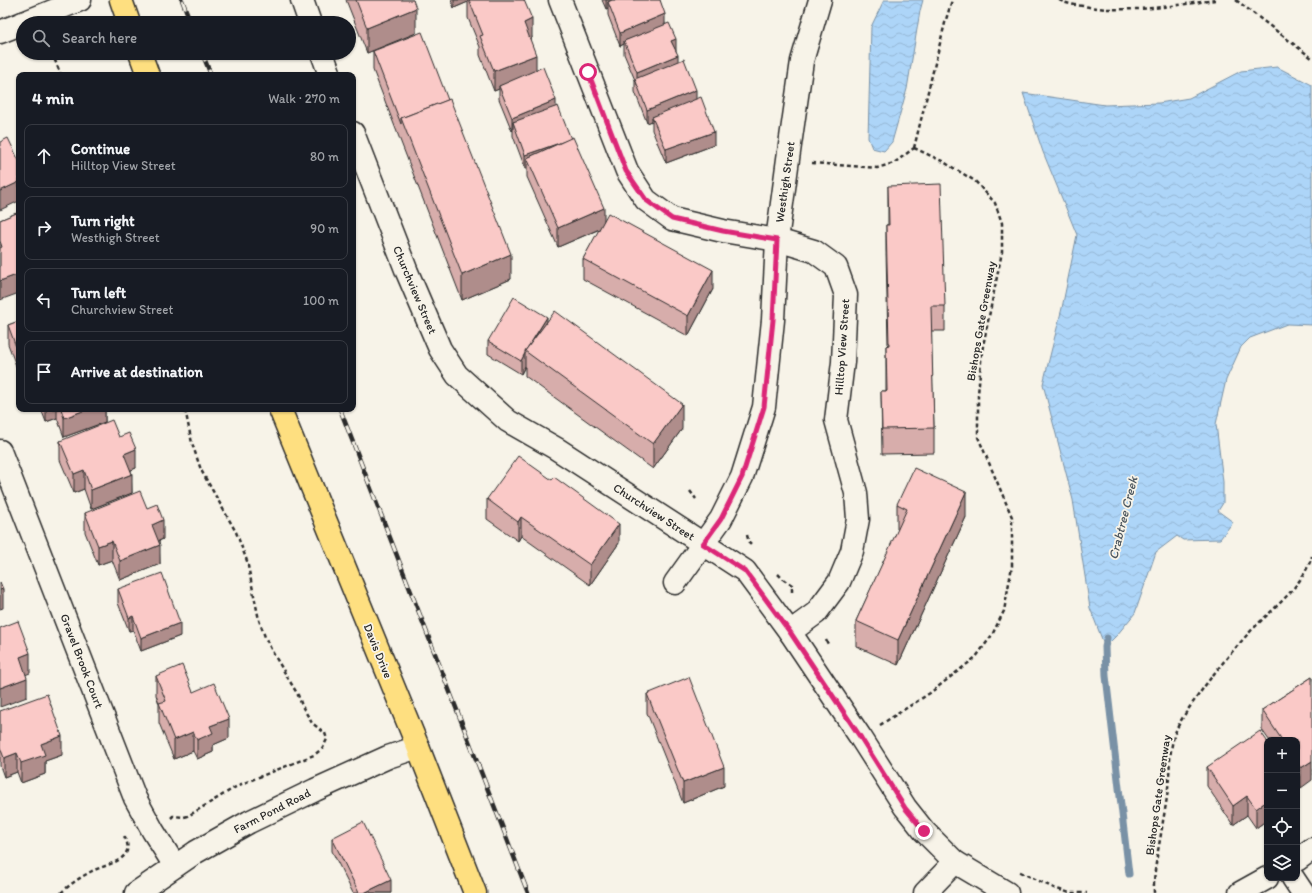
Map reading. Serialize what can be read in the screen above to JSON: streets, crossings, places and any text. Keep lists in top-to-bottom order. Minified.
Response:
{"streets":{"main road":["Davis Drive"],"street":["Westhigh Street","Churchview Street","Hilltop View Street","Gravel Brook Court","Farm Pond Road"],"path":["Bishops Gate Greenway"]},"crossings":[["Westhigh Street","Churchview Street"],["Westhigh Street","Hilltop View Street"],["Churchview Street","Hilltop View Street"],["Davis Drive","Farm Pond Road"],["Gravel Brook Court","Farm Pond Road"]],"water":["Crabtree Creek"],"page":{"search":"Search here","heading":["4 min","Walk · 270 m"],"list":[["Continue","Hilltop View Street","80 m"],["Turn right","Westhigh Street","90 m"],["Turn left","Churchview Street","100 m"],"Arrive at destination"],"map_buttons":["+","−"]}}
